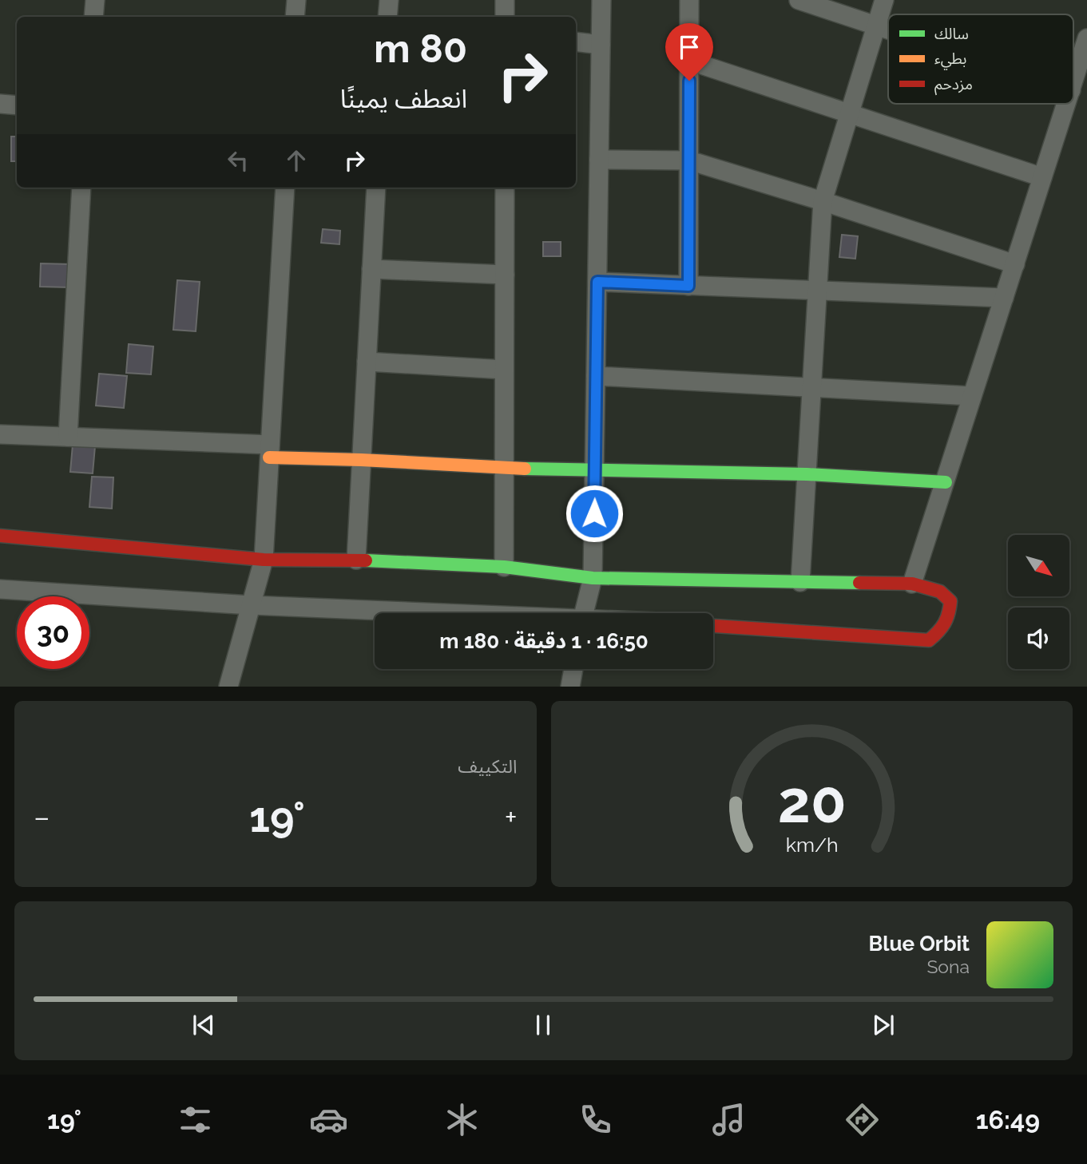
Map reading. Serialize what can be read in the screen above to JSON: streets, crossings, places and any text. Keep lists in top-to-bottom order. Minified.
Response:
{"legend":["سالك","بطيء","مزدحم"],"north":"bottom right","page":{"turn":["80 m","انعطف يمينًا"],"limit":"30","trip":"16:50 · 1 دقيقة · 180 m","tile":"التكييف","heat":["−","19°","+"],"song":["Blue Orbit","Sona"],"tabs":["16:49","19°"],"gauge":["20","km/h"]}}
